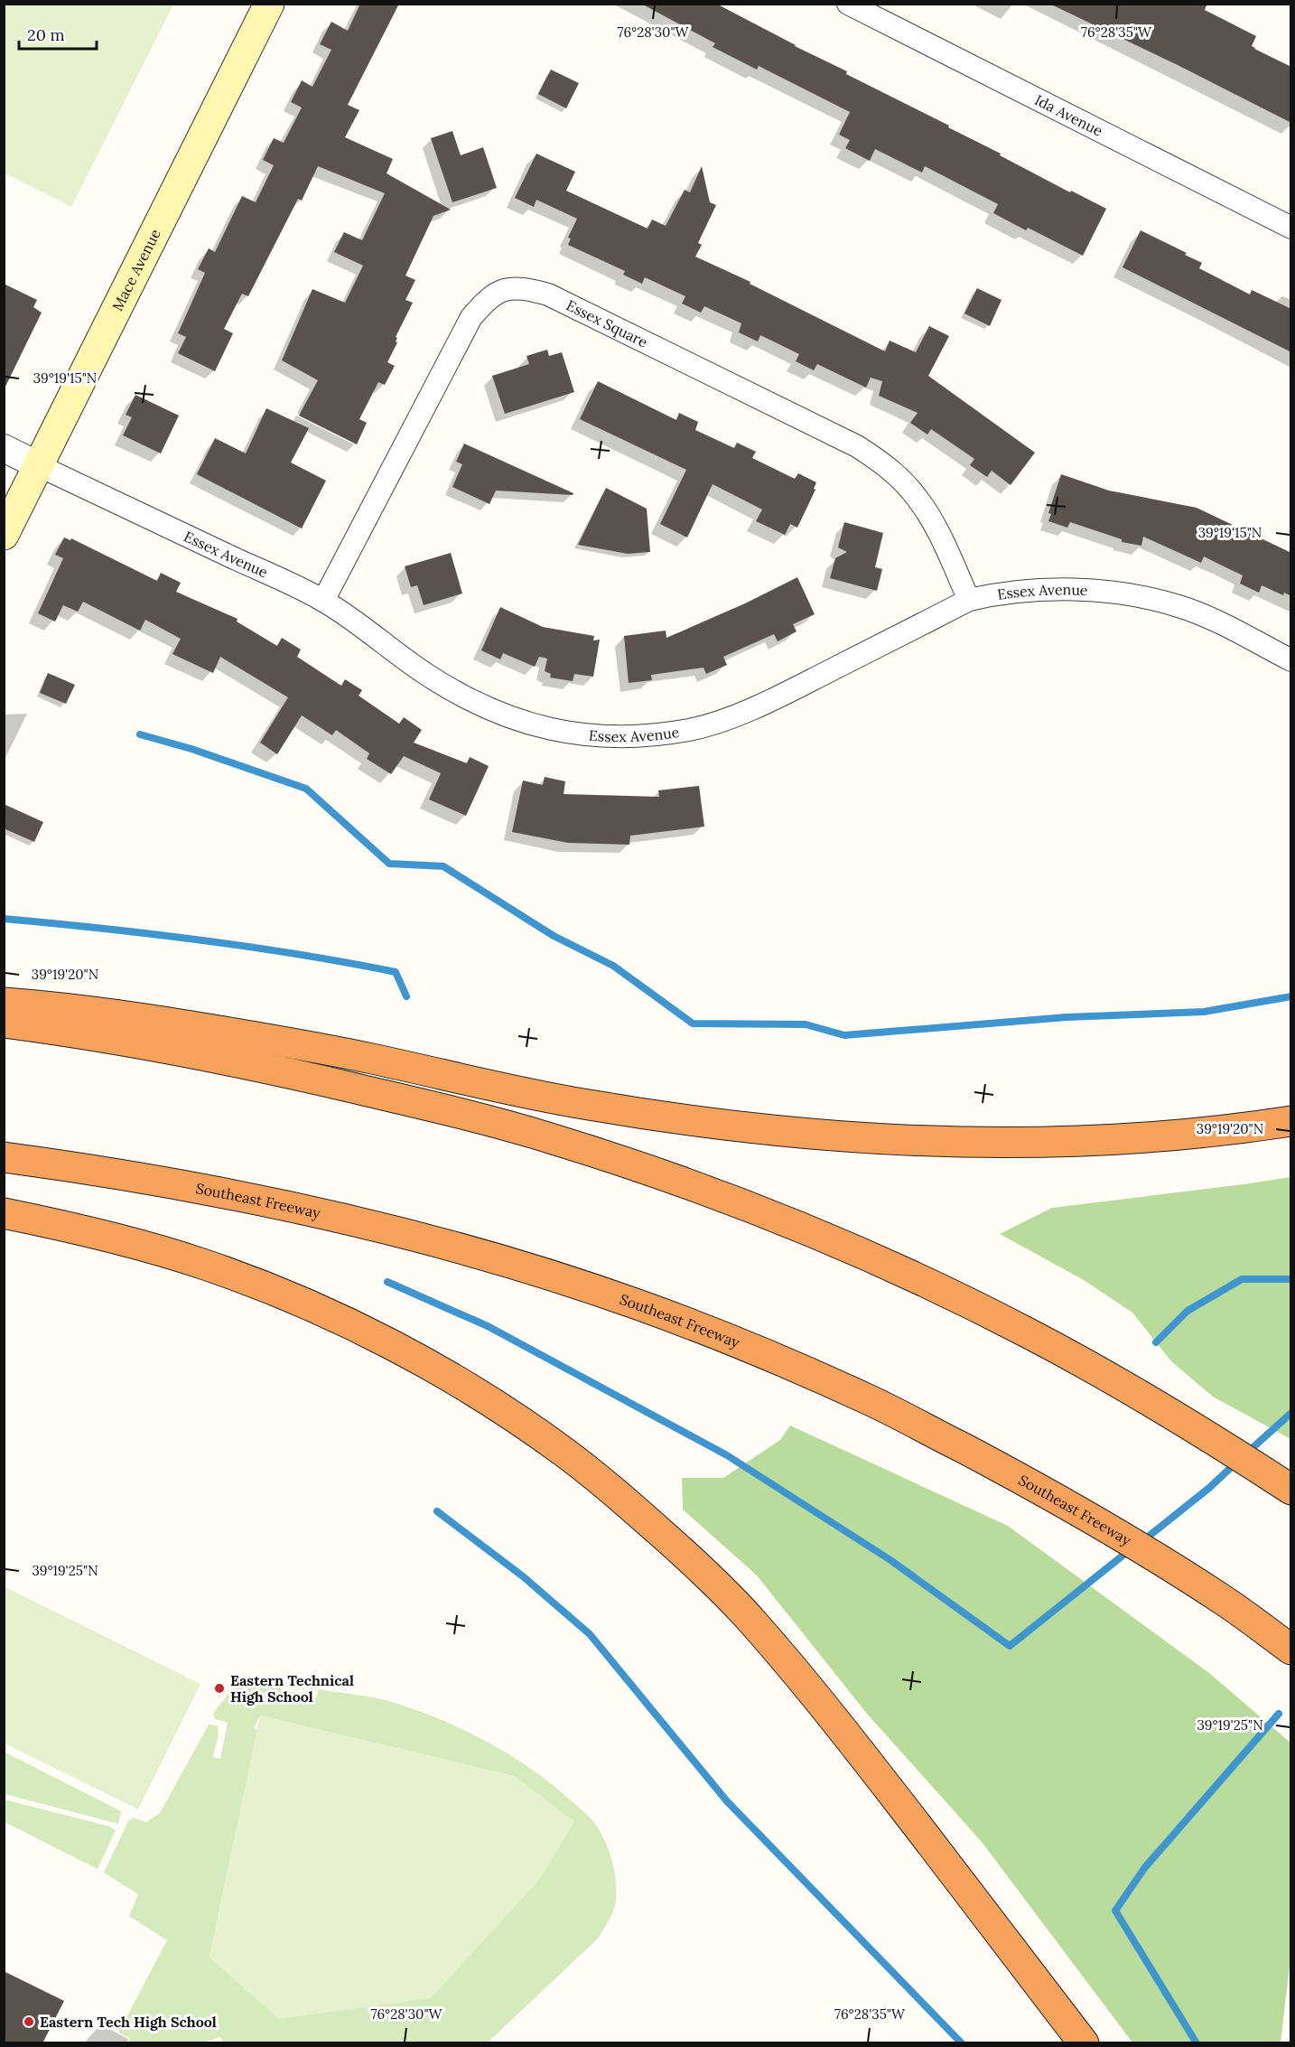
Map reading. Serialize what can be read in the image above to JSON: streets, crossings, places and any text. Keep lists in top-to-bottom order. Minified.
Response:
{"streets":{"highway":["Southeast Freeway"],"main road":["Mace Avenue"],"street":["Ida Avenue","Essex Square","Essex Avenue"]},"crossings":[["Mace Avenue","Essex Avenue"],["Essex Square","Essex Avenue"]],"places":["Eastern Technical High School","Eastern Tech High School"],"scale_bar":"20 m","coordinates":["76°28'30\"W","76°28'35\"W","39°19'15\"N","39°19'20\"N","39°19'25\"N"]}
